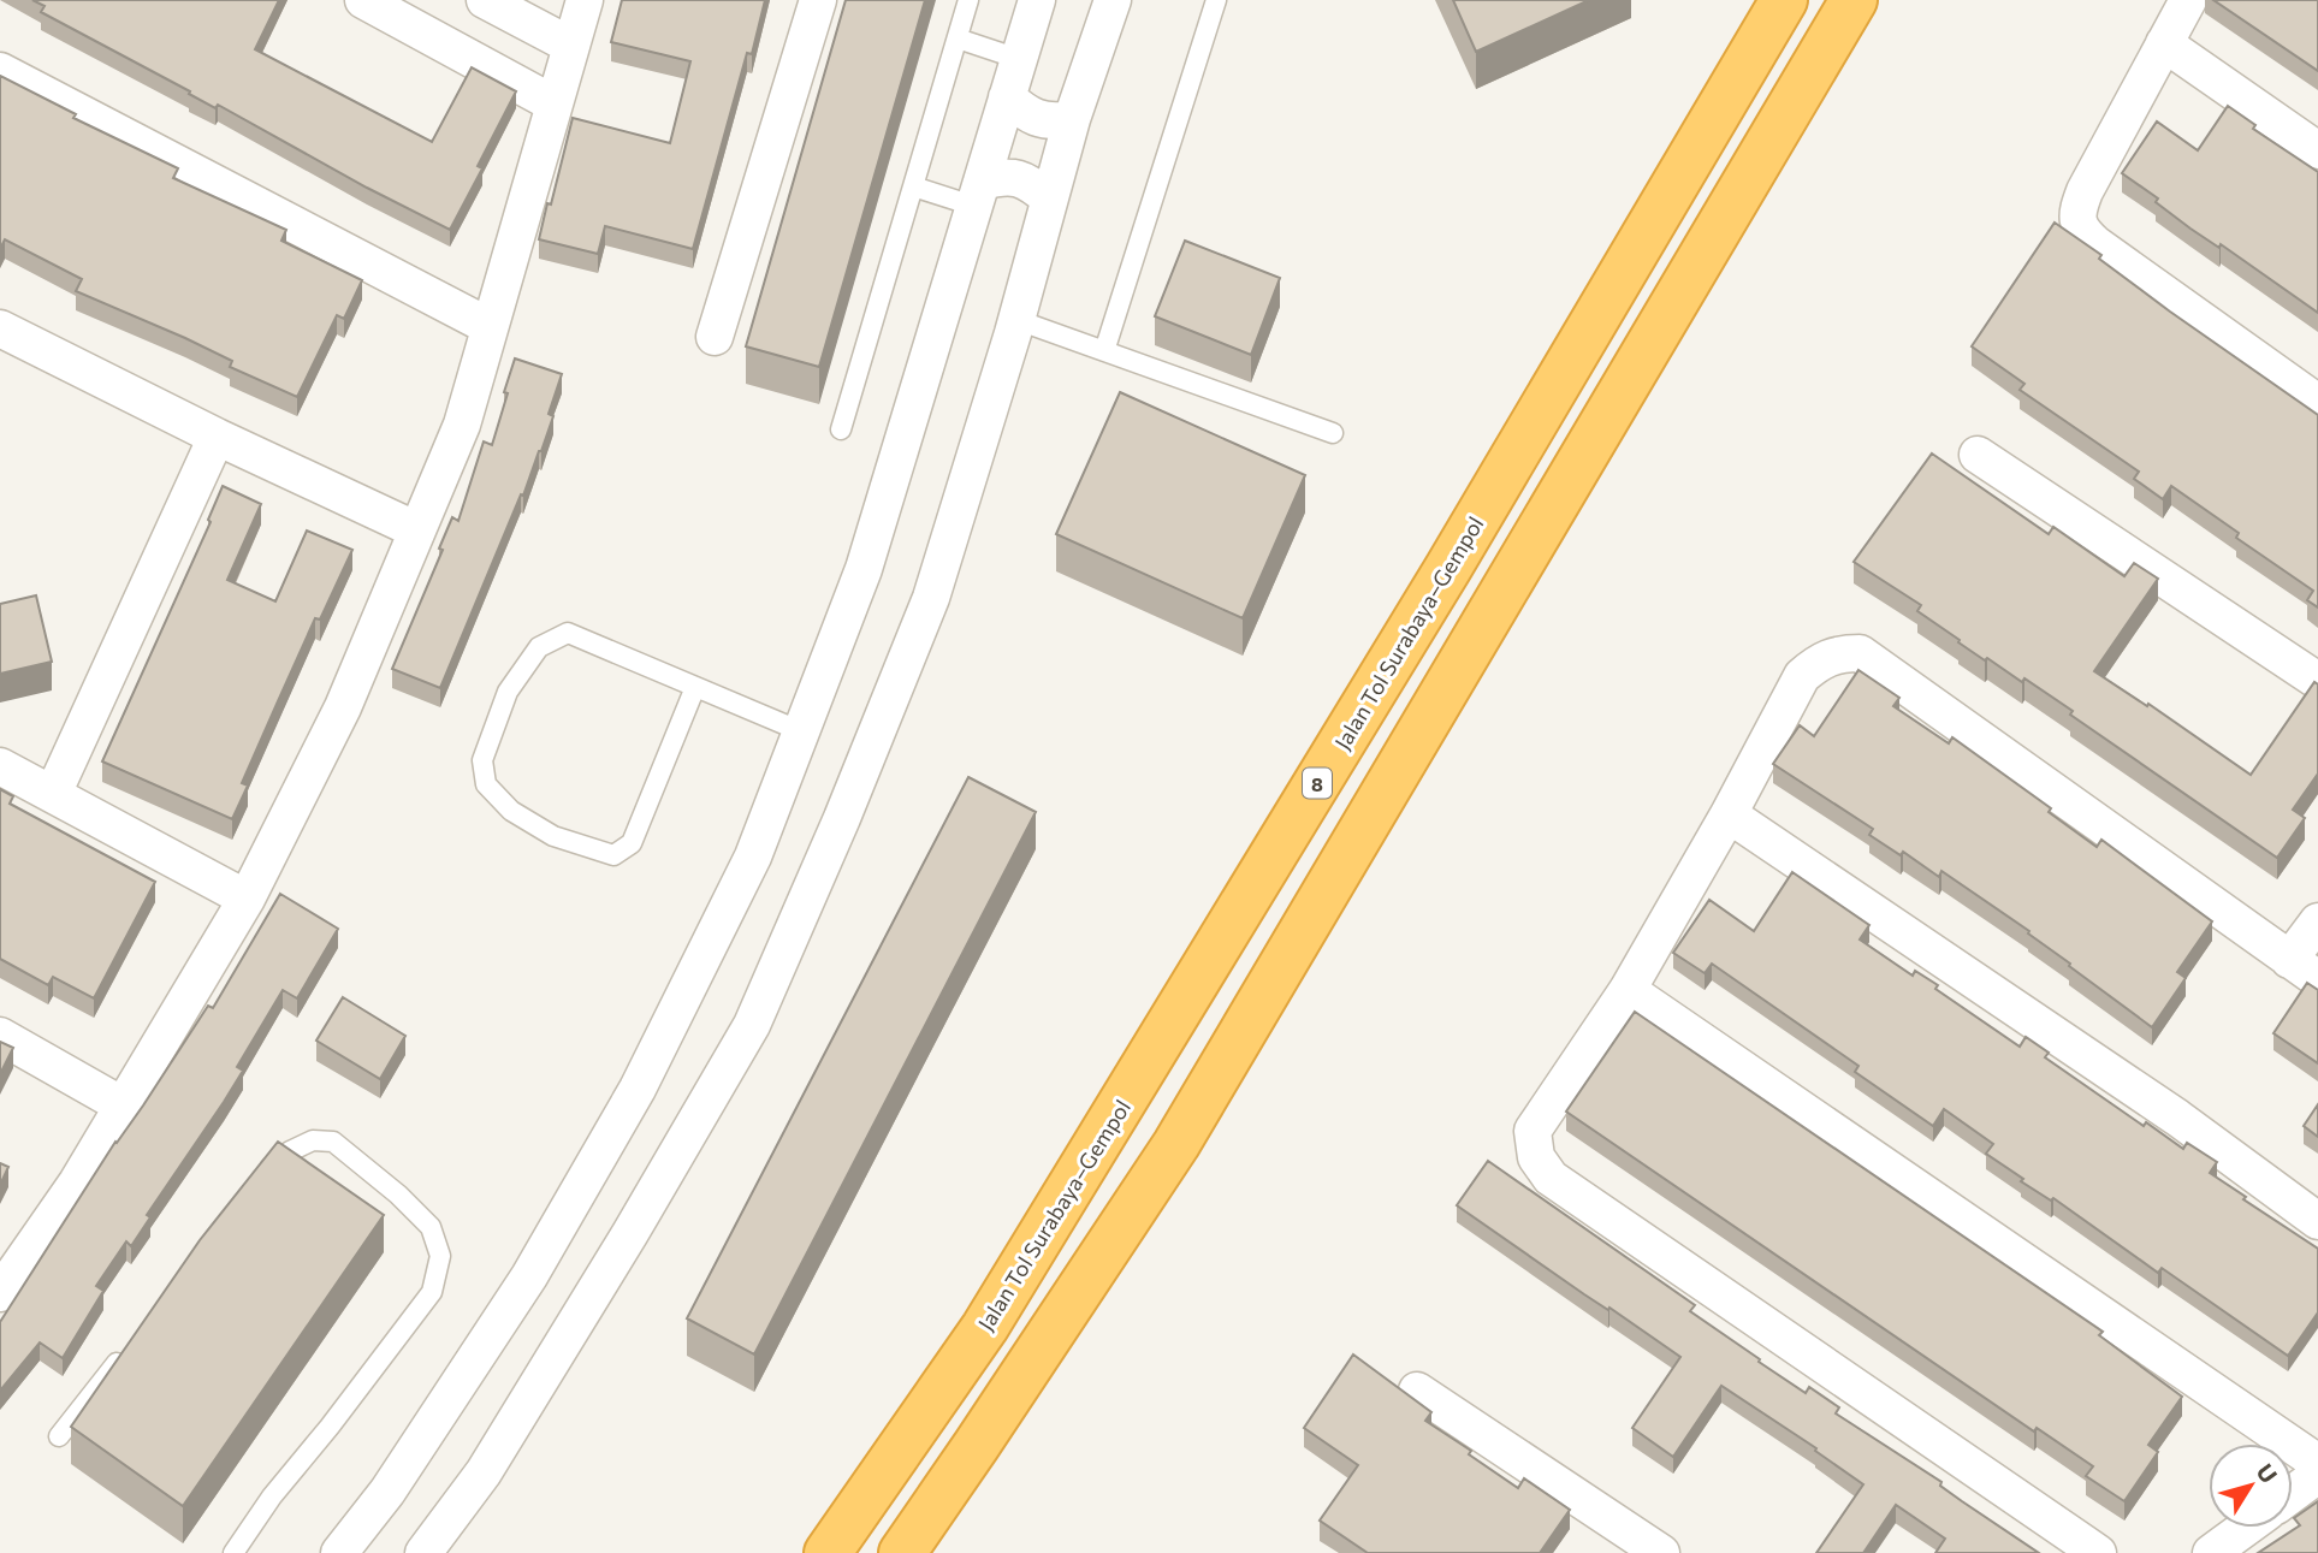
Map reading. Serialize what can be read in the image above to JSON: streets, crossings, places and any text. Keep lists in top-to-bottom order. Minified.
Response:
{"streets":{"highway":["Jalan Tol Surabaya–Gempol","8"]},"north":"top right"}
